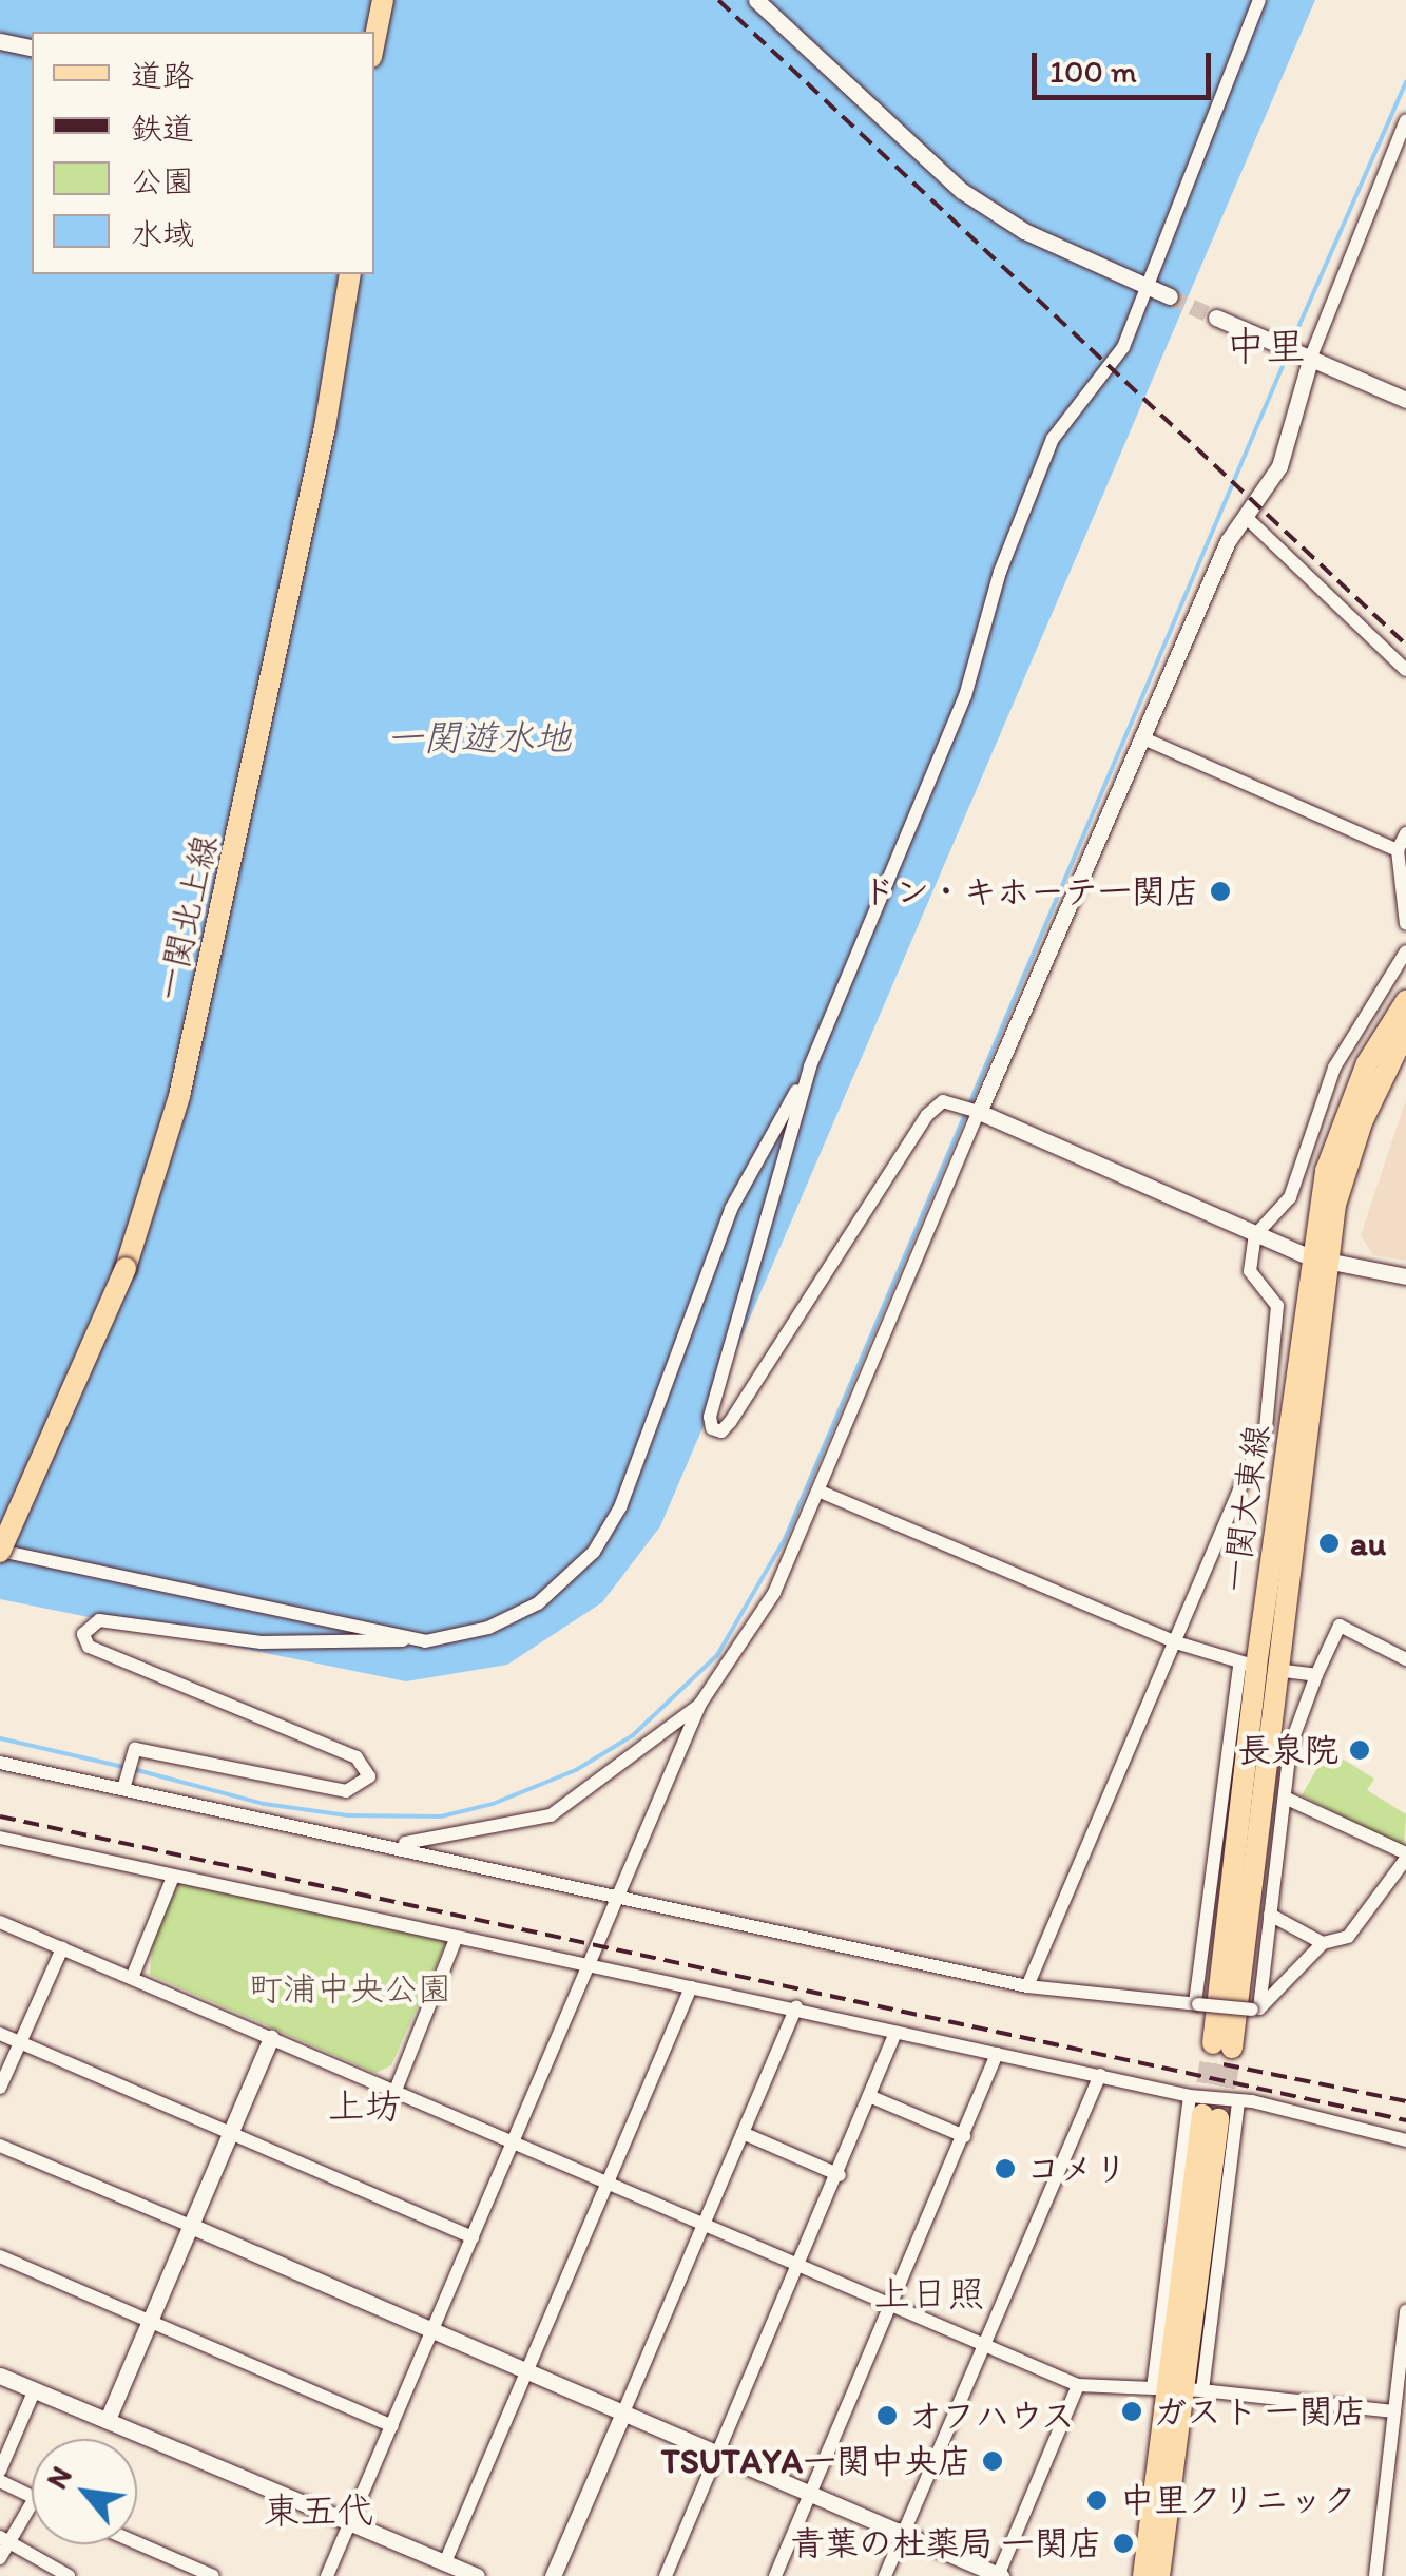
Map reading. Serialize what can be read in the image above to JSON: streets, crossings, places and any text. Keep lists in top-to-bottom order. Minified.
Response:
{"streets":{"main road":["一関北上線","一関大東線"]},"districts":["中里","上坊","上日照","東五代"],"water":["一関遊水地"],"parks":["町浦中央公園"],"places":["ドン・キホーテ一関店","au","長泉院","コメリ","ガスト 一関店","オフハウス","TSUTAYA一関中央店","中里クリニック","青葉の杜薬局 一関店"],"legend":["道路","鉄道","公園","水域"],"scale_bar":"100 m","north":"top left"}
